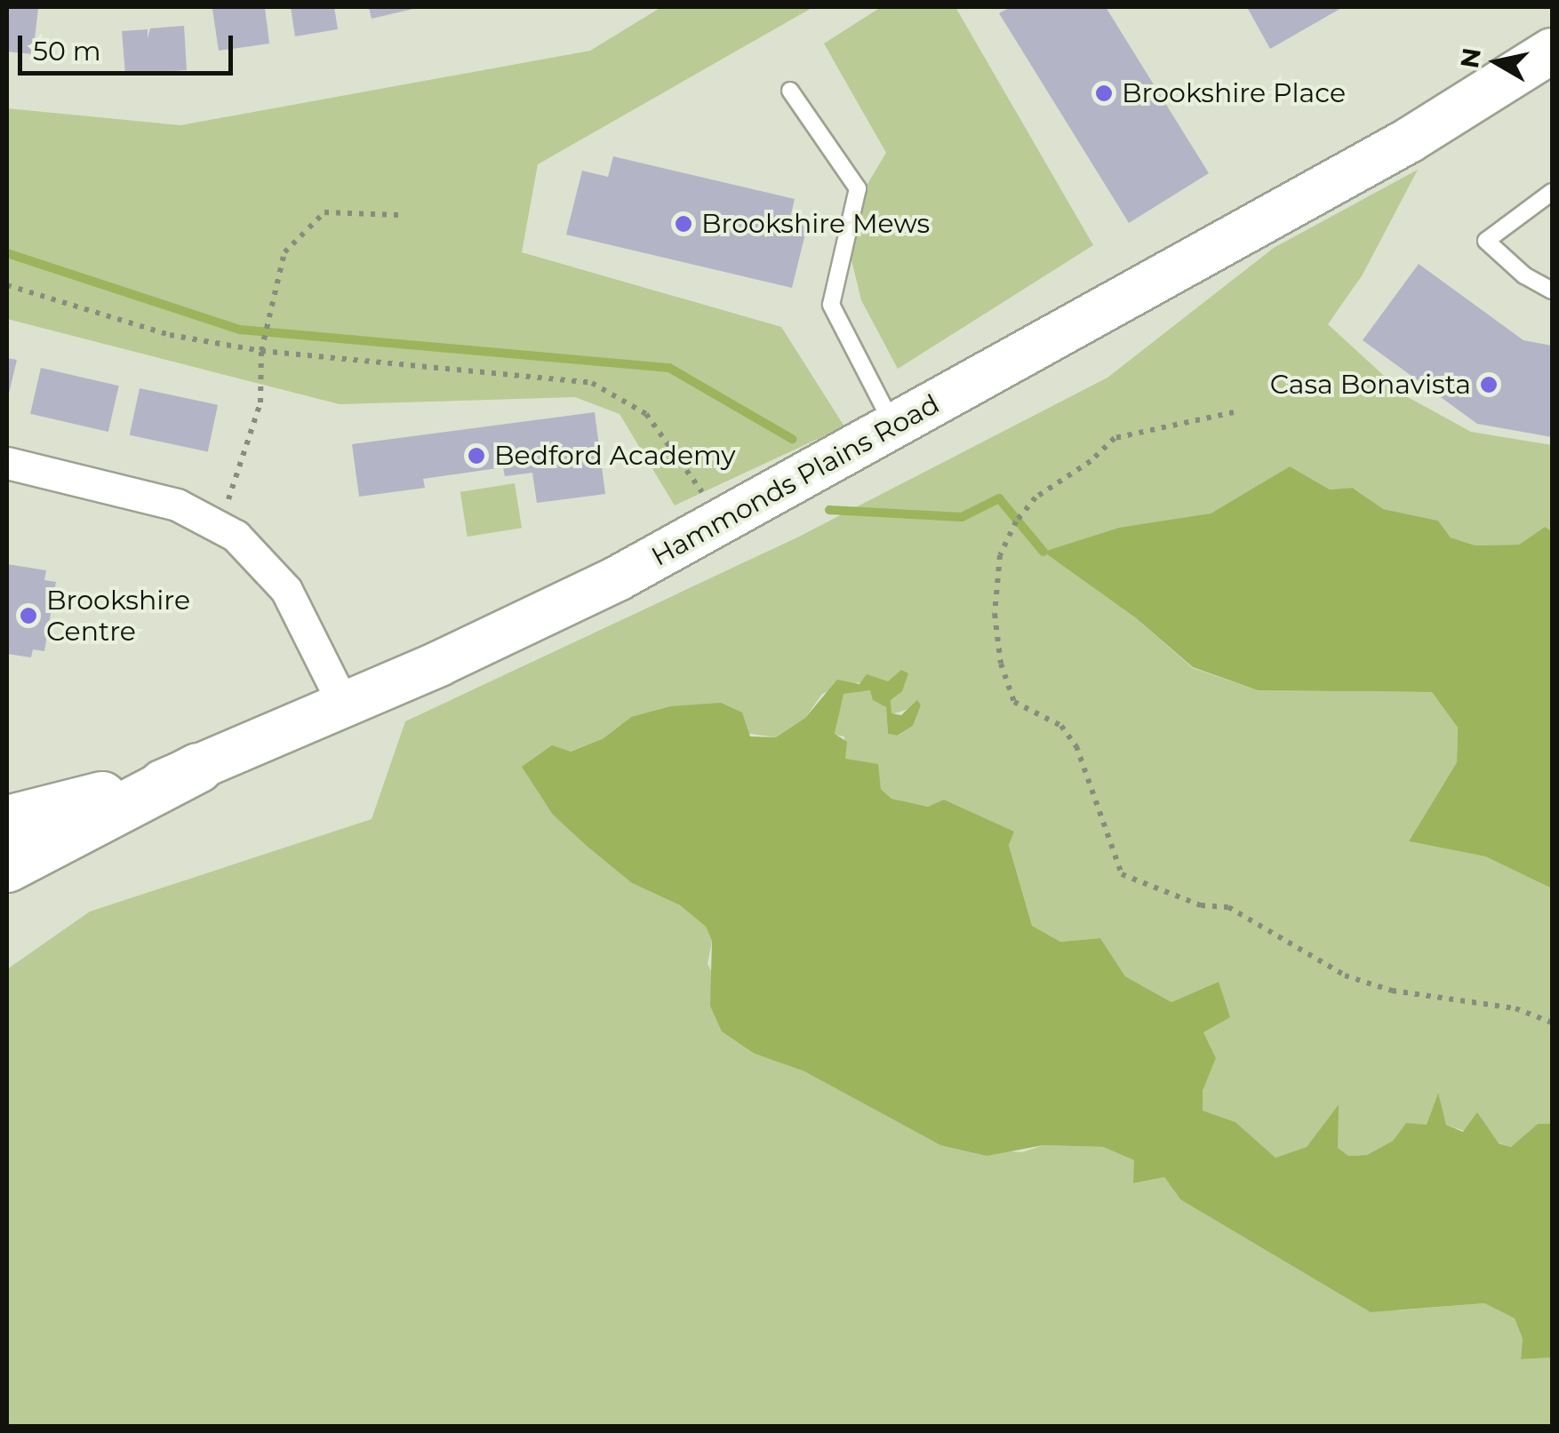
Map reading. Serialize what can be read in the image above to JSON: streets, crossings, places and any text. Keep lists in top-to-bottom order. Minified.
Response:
{"streets":{"main road":["Hammonds Plains Road"]},"places":["Brookshire Place","Brookshire Mews","Casa Bonavista","Bedford Academy","Brookshire Centre"],"scale_bar":"50 m","north":"left"}
